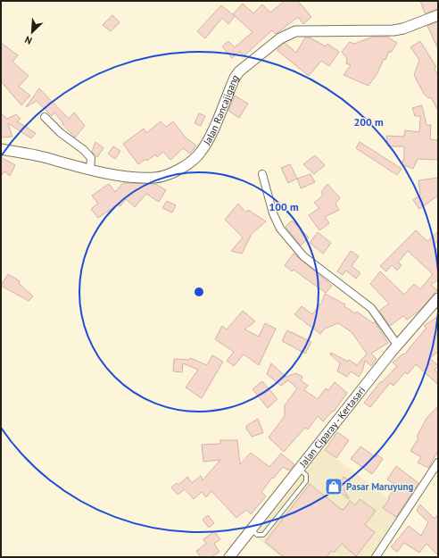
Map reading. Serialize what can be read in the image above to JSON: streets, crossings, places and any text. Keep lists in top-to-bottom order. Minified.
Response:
{"streets":{"main road":["Jalan Rancajigang","Jalan Ciparay - Kertasari"]},"places":{"shop":["Pasar Maruyung"]},"north":"bottom left","rings":["200 m","100 m"]}
